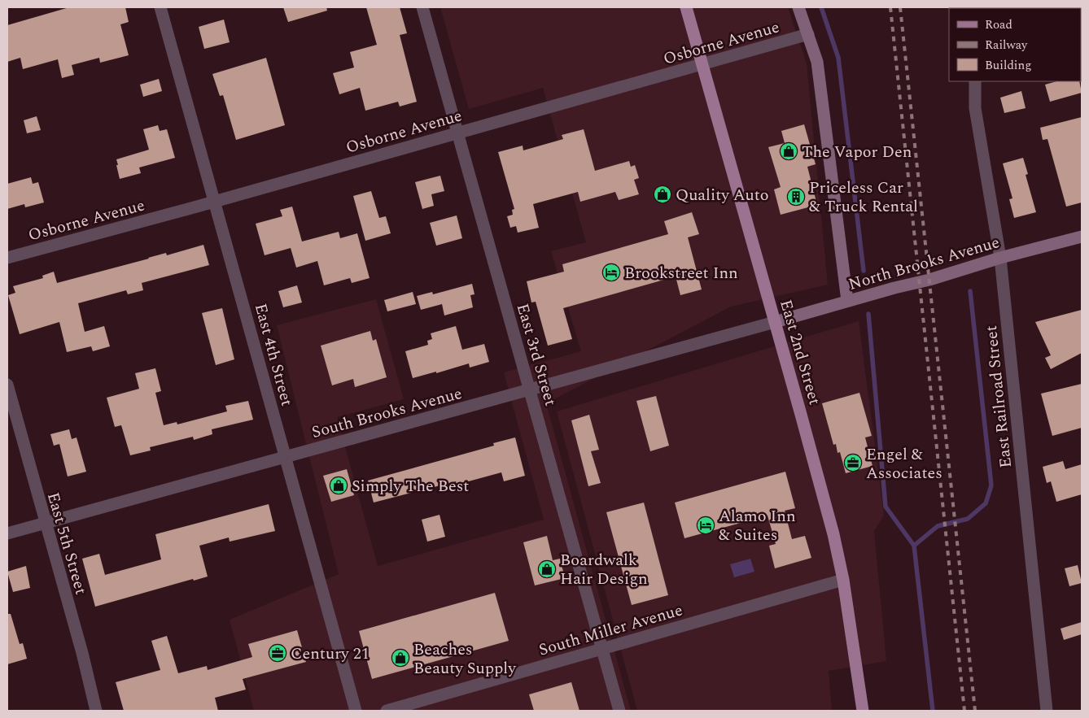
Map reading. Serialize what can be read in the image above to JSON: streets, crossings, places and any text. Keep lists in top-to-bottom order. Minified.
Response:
{"streets":{"main road":["East 2nd Street"],"street":["Osborne Avenue","North Brooks Avenue","East 4th Street","East 3rd Street","East Railroad Street","South Brooks Avenue","East 5th Street","South Miller Avenue"]},"crossings":[["Osborne Avenue","East 2nd Street"],["Osborne Avenue","East 4th Street"],["Osborne Avenue","East 3rd Street"],["North Brooks Avenue","East 2nd Street"],["North Brooks Avenue","East Railroad Street"],["North Brooks Avenue","South Brooks Avenue"],["East 2nd Street","South Brooks Avenue"],["East 2nd Street","South Miller Avenue"],["East 4th Street","South Brooks Avenue"],["East 3rd Street","South Brooks Avenue"],["East 3rd Street","South Miller Avenue"],["South Brooks Avenue","East 5th Street"]],"places":{"shop":["The Vapor Den","Quality Auto","Simply The Best","Boardwalk Hair Design","Beaches Beauty Supply"],"building":["Priceless Car & Truck Rental"],"hotel":["Brookstreet Inn","Alamo Inn & Suites"],"office":["Engel & Associates","Century 21"]},"legend":["Road","Railway","Building"]}
